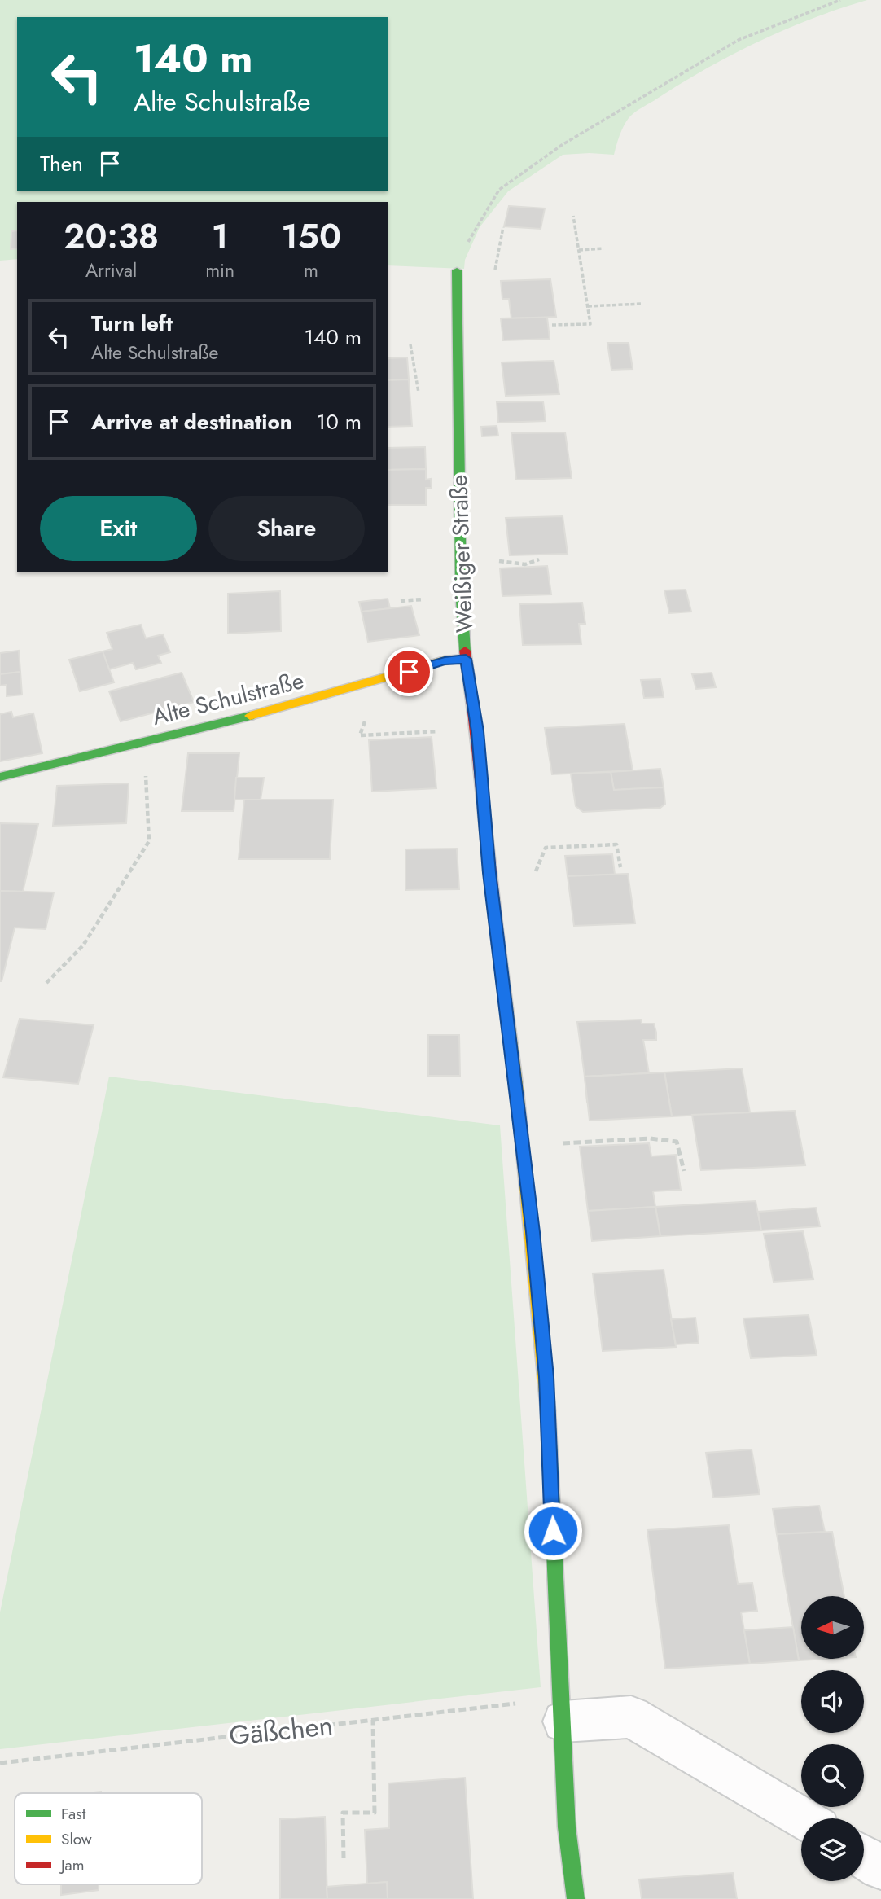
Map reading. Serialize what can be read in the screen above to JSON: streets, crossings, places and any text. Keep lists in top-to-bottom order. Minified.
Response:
{"streets":{"street":["Weißiger Straße","Alte Schulstraße"],"path":["Gäßchen"]},"crossings":[["Weißiger Straße","Alte Schulstraße"],["Weißiger Straße","Gäßchen"]],"legend":["Fast","Slow","Jam"],"north":"left","page":{"turn":["140 m","Alte Schulstraße"],"then":"Then","eta":["20:38","Arrival","1","min","150","m"],"list":[{"name":"Turn left","note":"Alte Schulstraße","value":"140 m"},{"name":"Arrive at destination","value":"10 m"}],"buttons":["Exit","Share"]}}
